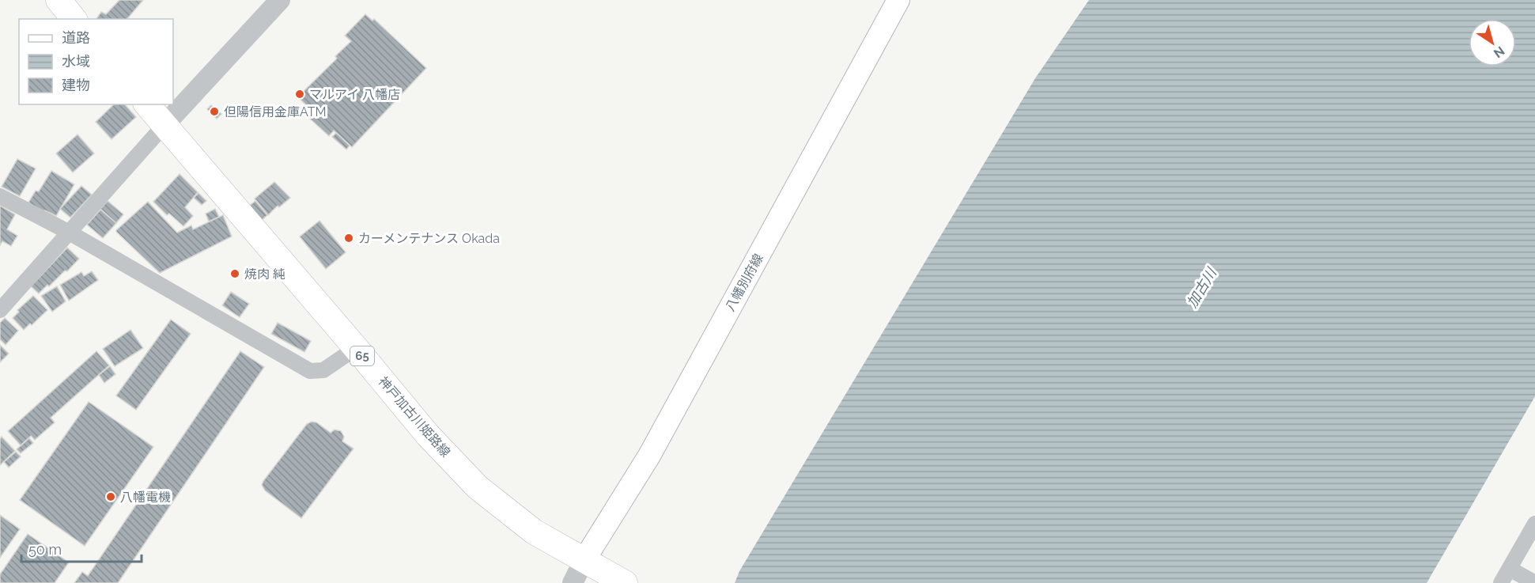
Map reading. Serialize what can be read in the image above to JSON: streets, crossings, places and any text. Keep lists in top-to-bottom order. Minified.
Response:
{"streets":{"main road":["八幡別府線","65","神戸加古川姫路線"]},"crossings":[["八幡別府線","神戸加古川姫路線"]],"water":["加古川"],"places":["マルアイ 八幡店","但陽信用金庫ATM","カーメンテナンス Okada","焼肉 純","八幡電機"],"legend":["道路","水域","建物"],"scale_bar":"50 m","north":"bottom right"}
